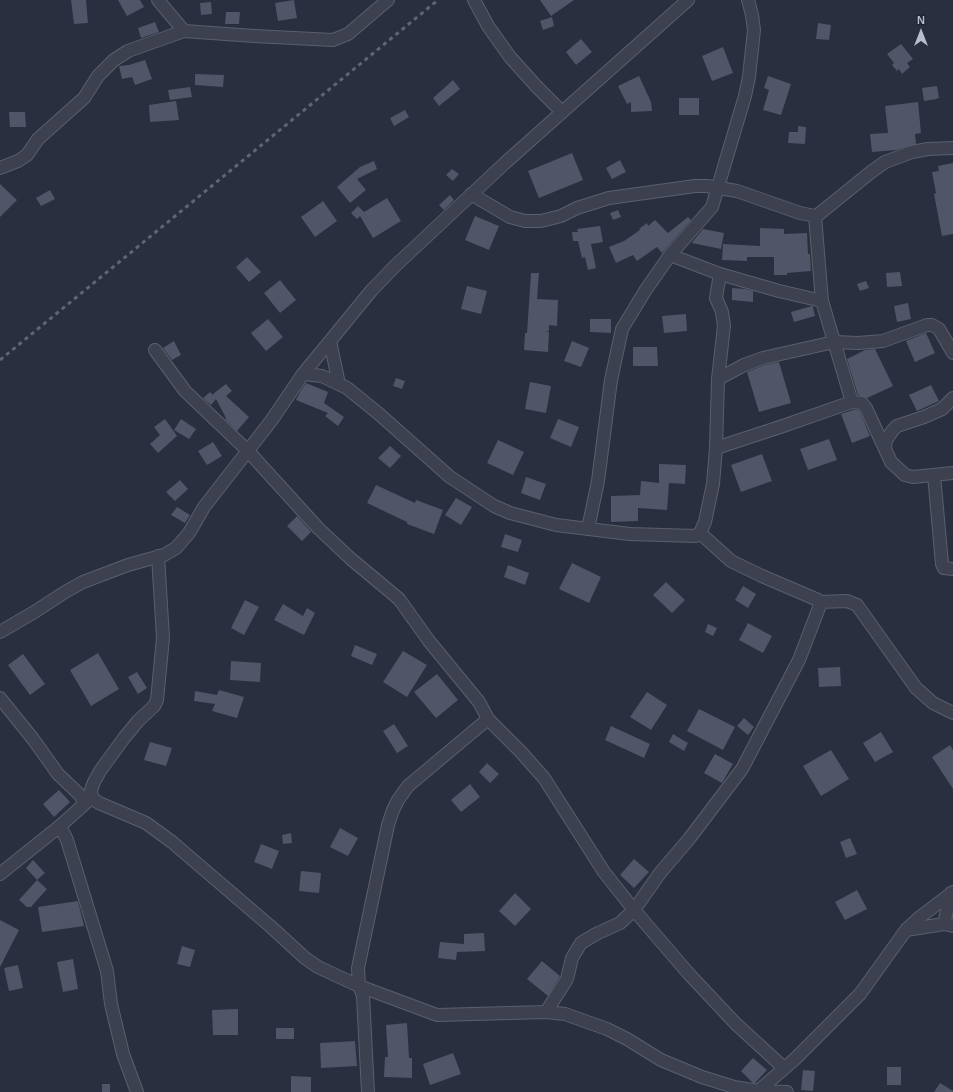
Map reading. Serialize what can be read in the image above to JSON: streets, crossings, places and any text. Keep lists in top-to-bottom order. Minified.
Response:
{"north":"top"}
